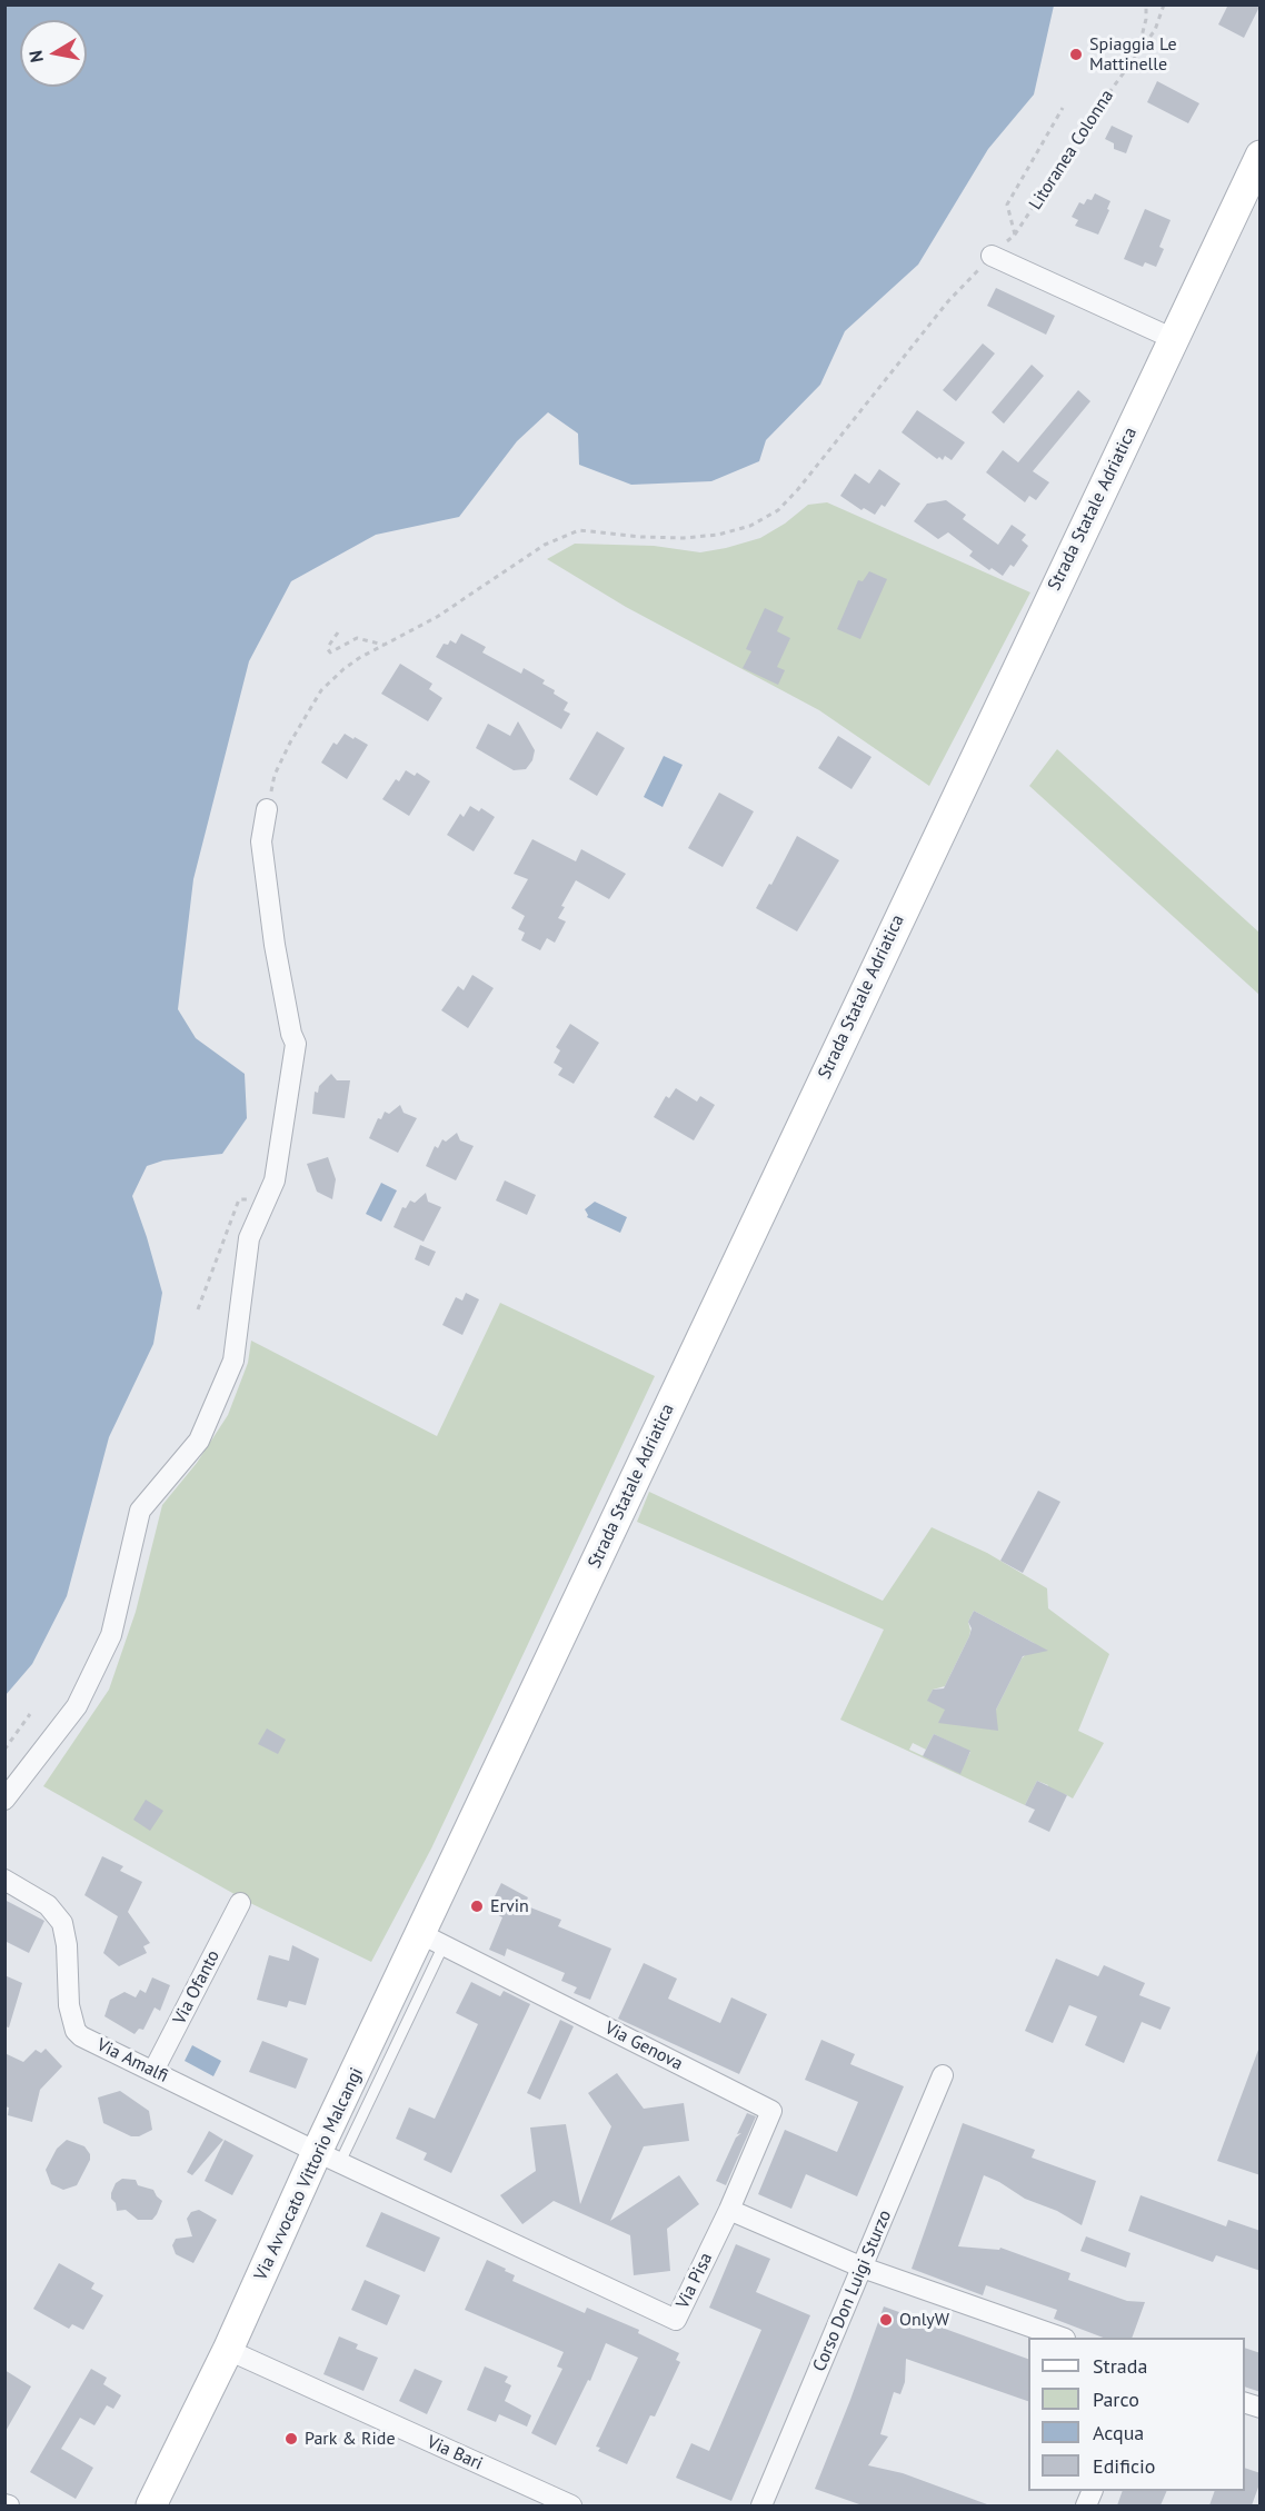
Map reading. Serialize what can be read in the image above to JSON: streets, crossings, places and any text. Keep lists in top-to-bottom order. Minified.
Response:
{"streets":{"main road":["Strada Statale Adriatica","Via Avvocato Vittorio Malcangi"],"street":["Via Ofanto","Via Genova","Via Amalfi","Via Pisa","Corso Don Luigi Sturzo","Via Bari"],"path":["Litoranea Colonna"]},"crossings":[["Strada Statale Adriatica","Via Avvocato Vittorio Malcangi"],["Via Ofanto","Via Amalfi"],["Via Genova","Via Avvocato Vittorio Malcangi"],["Via Genova","Via Pisa"],["Via Amalfi","Via Avvocato Vittorio Malcangi"],["Via Amalfi","Via Pisa"],["Via Avvocato Vittorio Malcangi","Via Pisa"],["Via Avvocato Vittorio Malcangi","Via Bari"]],"places":["Spiaggia Le Mattinelle","Ervin","OnlyW","Park & Ride"],"legend":["Strada","Parco","Acqua","Edificio"],"north":"left"}
